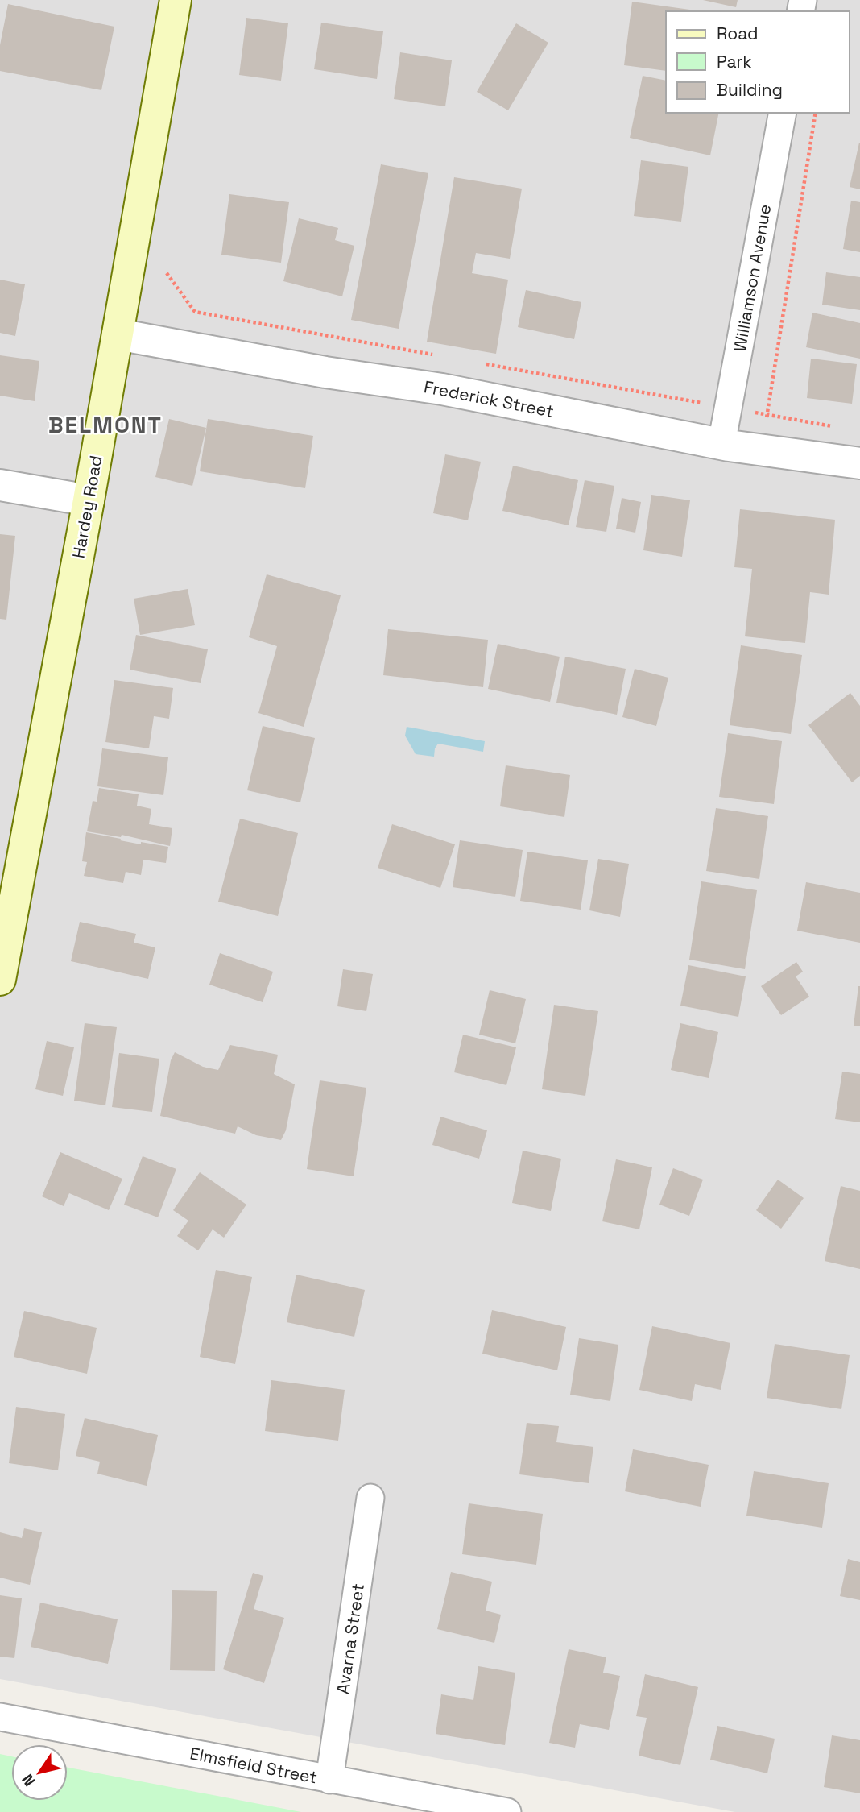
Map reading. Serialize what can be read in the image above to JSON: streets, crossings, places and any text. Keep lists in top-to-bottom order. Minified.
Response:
{"streets":{"main road":["Hardey Road"],"street":["Williamson Avenue","Frederick Street","Avarna Street","Elmsfield Street"]},"crossings":[["Williamson Avenue","Frederick Street"],["Frederick Street","Hardey Road"],["Avarna Street","Elmsfield Street"]],"districts":["BELMONT"],"legend":["Road","Park","Building"],"north":"bottom left"}
